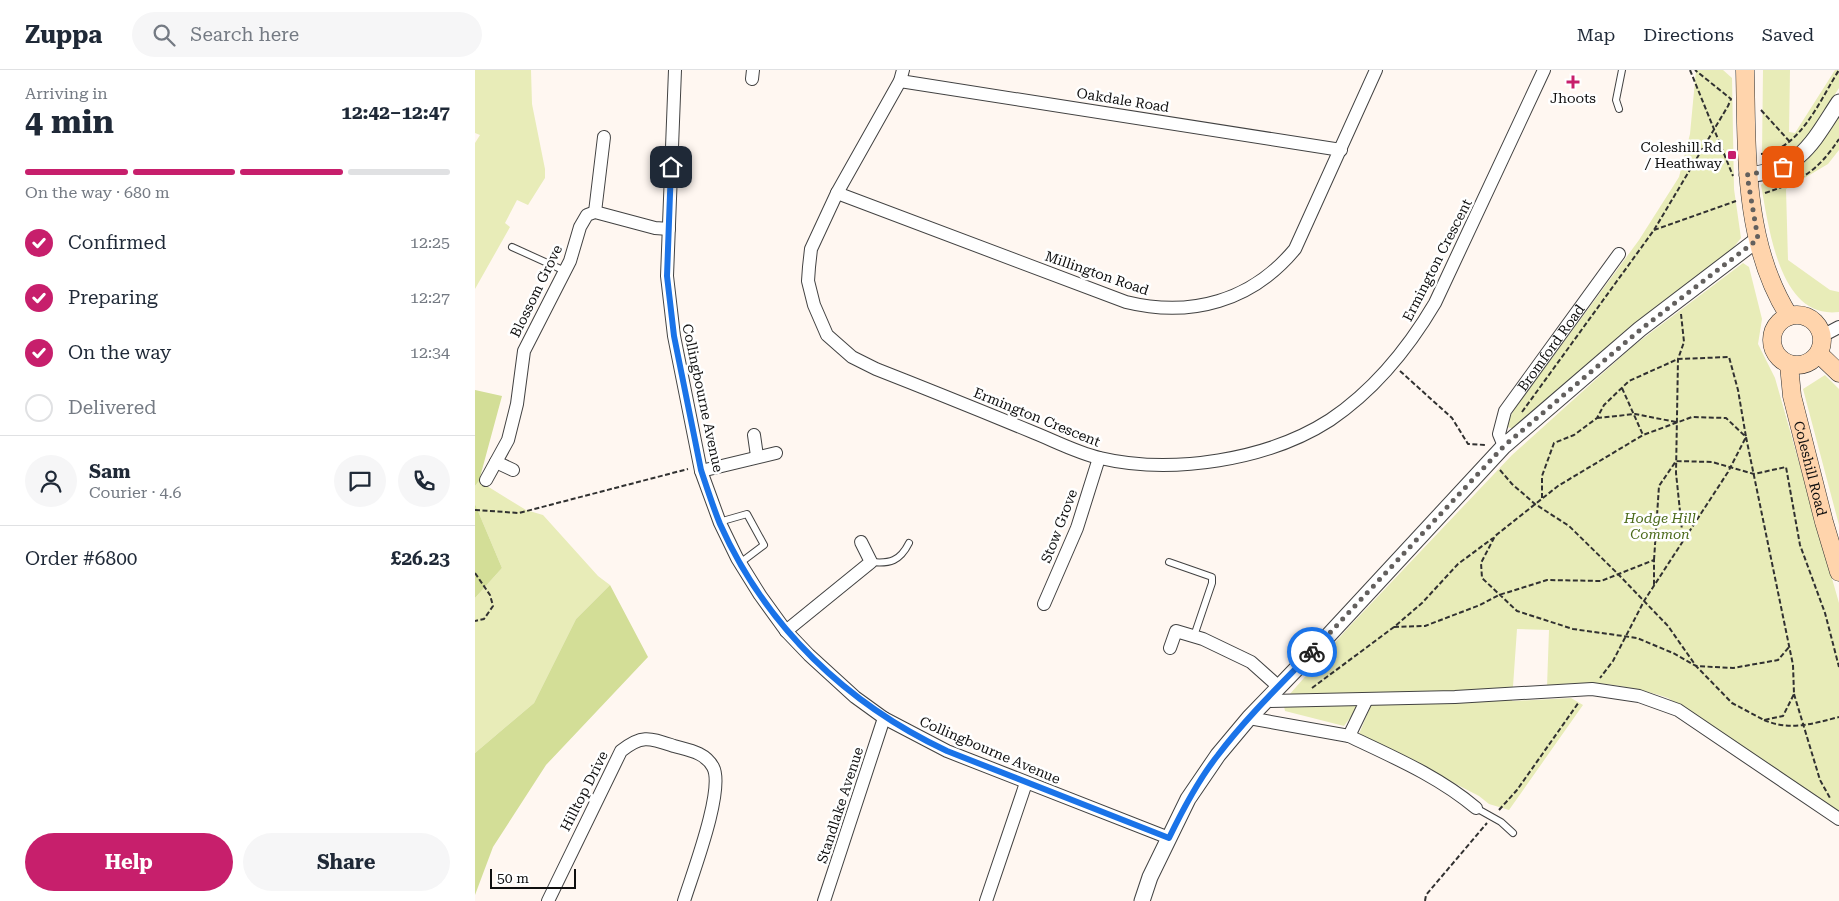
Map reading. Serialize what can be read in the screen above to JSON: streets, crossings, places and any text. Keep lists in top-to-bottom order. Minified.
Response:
{"streets":{"main road":["Coleshill Road"],"street":["Oakdale Road","Ermington Crescent","Millington Road","Blossom Grove","Bromford Road","Collingbourne Avenue","Stow Grove","Hilltop Drive","Standlake Avenue"]},"crossings":[["Oakdale Road","Ermington Crescent"],["Oakdale Road","Millington Road"],["Ermington Crescent","Millington Road"],["Ermington Crescent","Stow Grove"],["Collingbourne Avenue","Standlake Avenue"]],"parks":["Hodge Hill Common"],"places":{"health":["Jhoots"],"transit":["Coleshill Rd / Heathway"]},"scale_bar":"50 m","page":{"header":"Zuppa","search":"Search here","nav":["Map","Directions","Saved"],"heading":["4 min","Arriving in","12:42–12:47"],"panel":["Sam","Courier · 4.6","Order #6800","£26.23"],"bar":"On the way · 680 m","list":[["Confirmed","12:25"],["Preparing","12:27"],["On the way","12:34"],"Delivered"],"buttons":["Help","Share"],"scale":"50 m"}}
